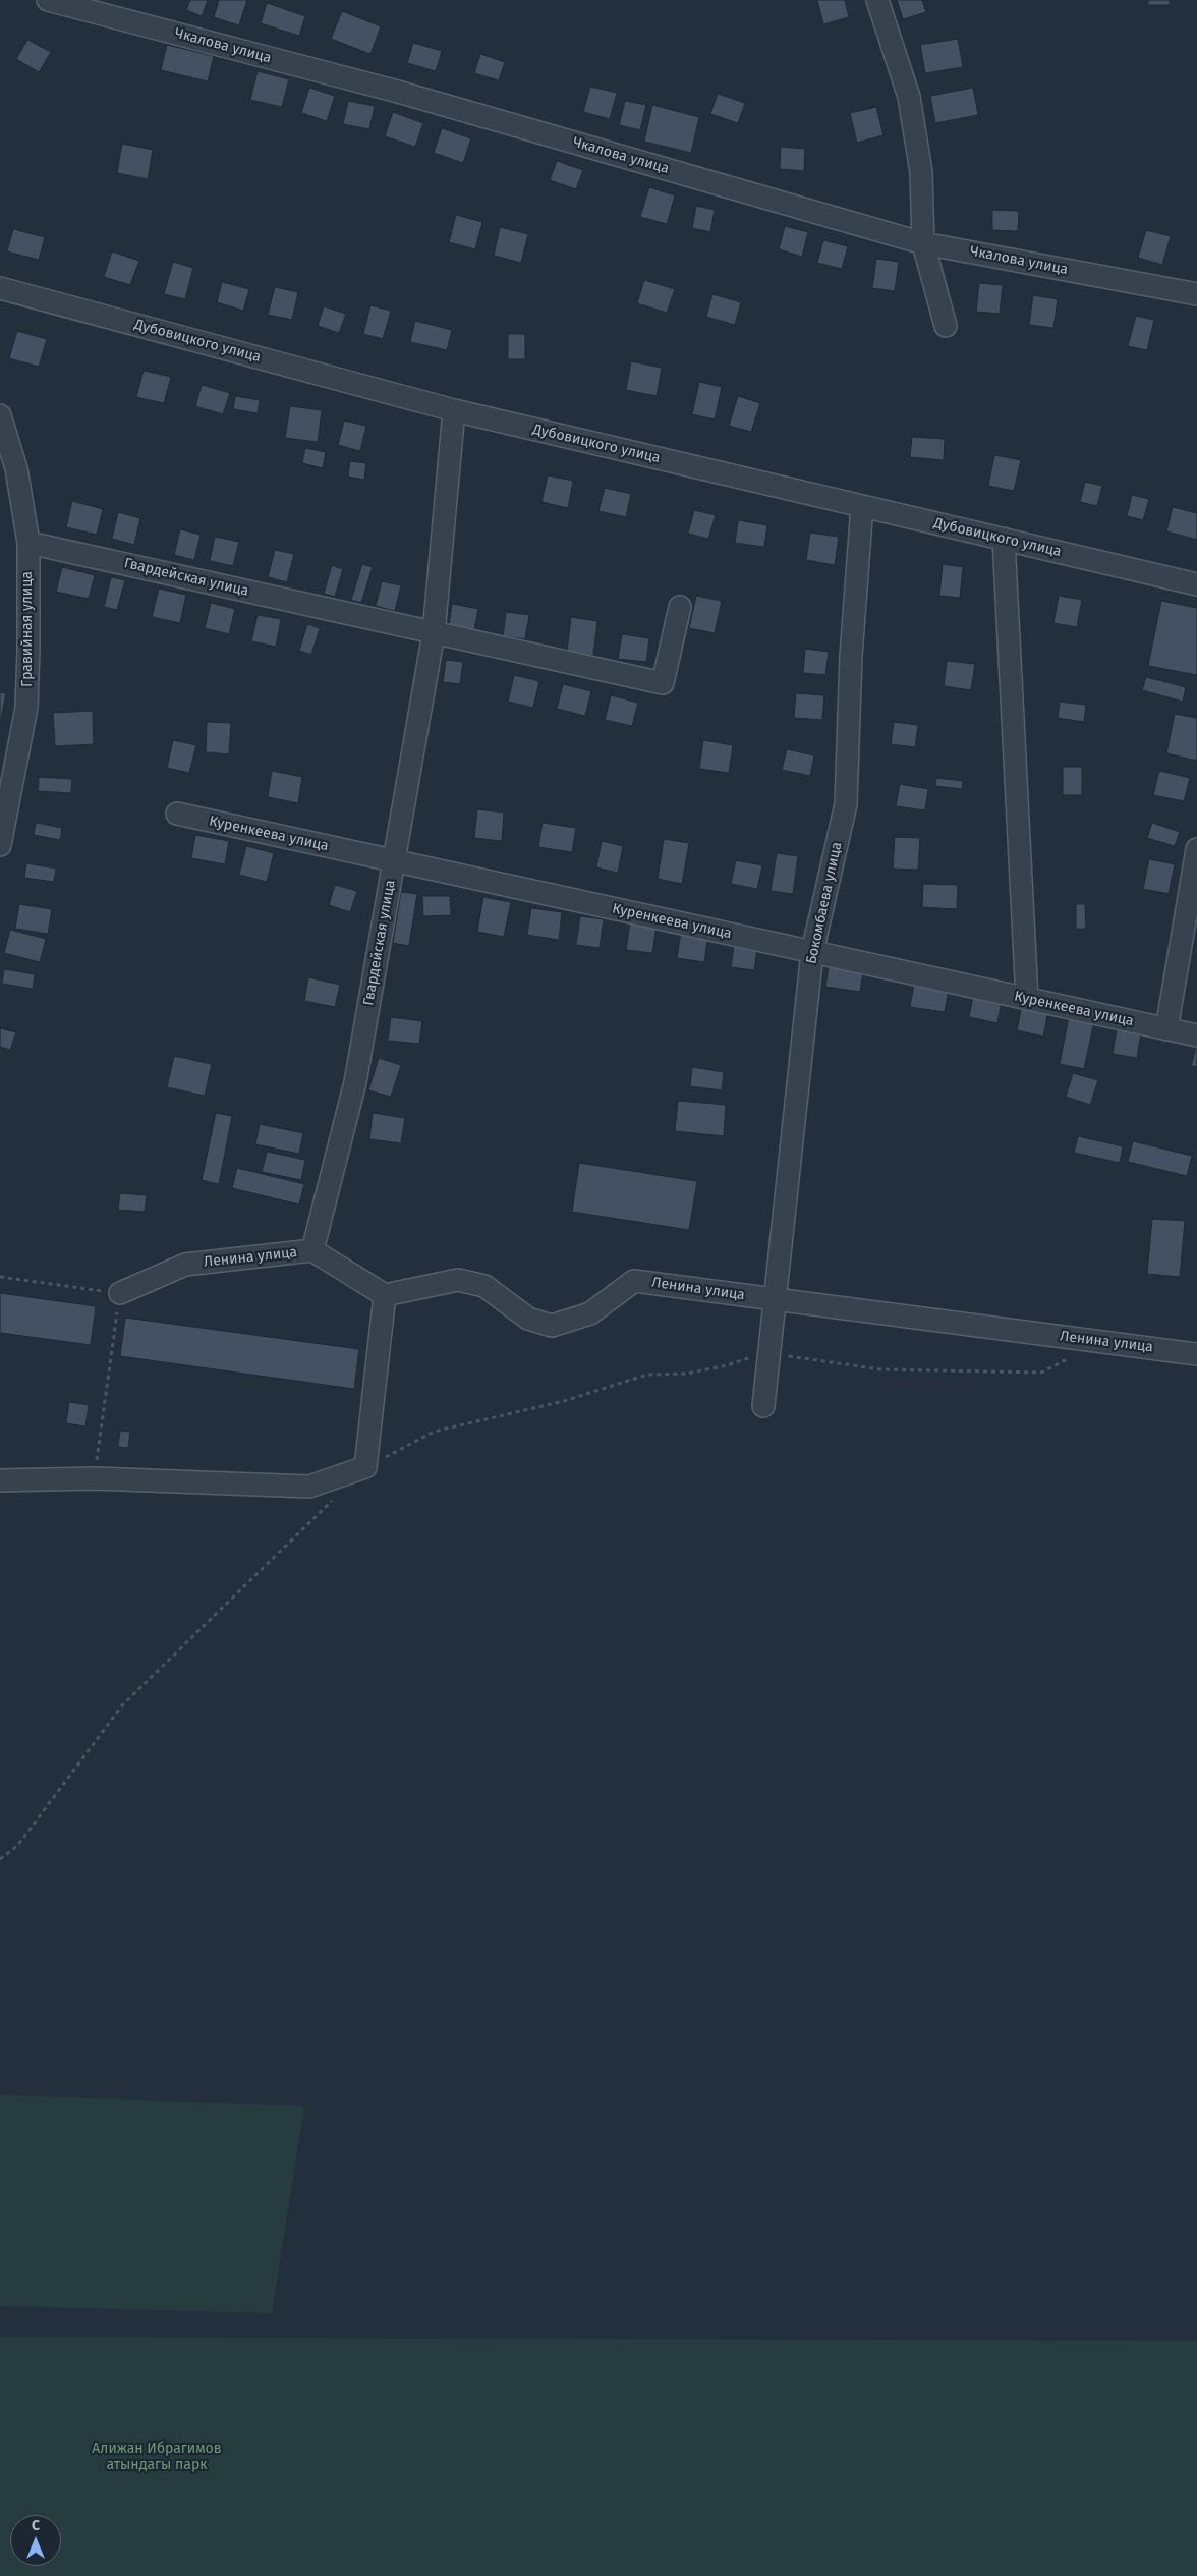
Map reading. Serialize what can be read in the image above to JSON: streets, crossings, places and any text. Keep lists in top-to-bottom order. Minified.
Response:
{"streets":{"street":["Чкалова улица","Дубовицкого улица","Гвардейская улица","Гравийная улица","Куренкеева улица","Бокомбаева улица","Ленина улица"]},"crossings":[["Дубовицкого улица","Гвардейская улица"],["Дубовицкого улица","Бокомбаева улица"],["Гвардейская улица","Гравийная улица"],["Гвардейская улица","Куренкеева улица"],["Гвардейская улица","Ленина улица"],["Куренкеева улица","Бокомбаева улица"],["Бокомбаева улица","Ленина улица"]],"parks":["Алижан Ибрагимов атындагы парк"],"north":"top"}
